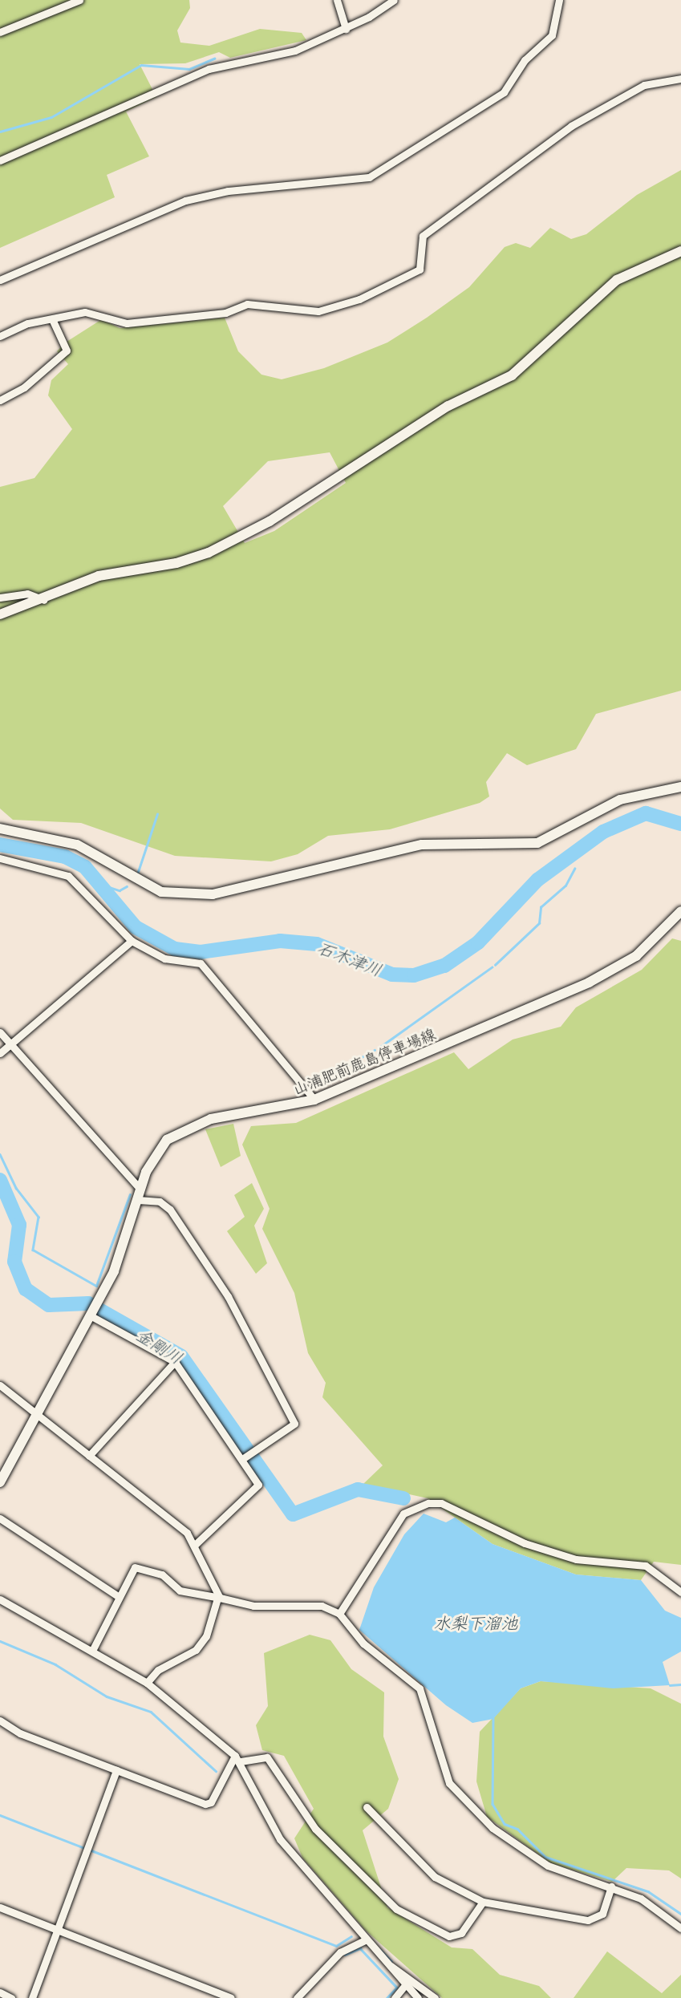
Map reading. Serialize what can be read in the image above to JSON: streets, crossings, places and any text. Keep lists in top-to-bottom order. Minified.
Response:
{"streets":{"street":["山浦肥前鹿島停車場線"]},"water":["石木津川","金剛川","水梨下溜池"]}
